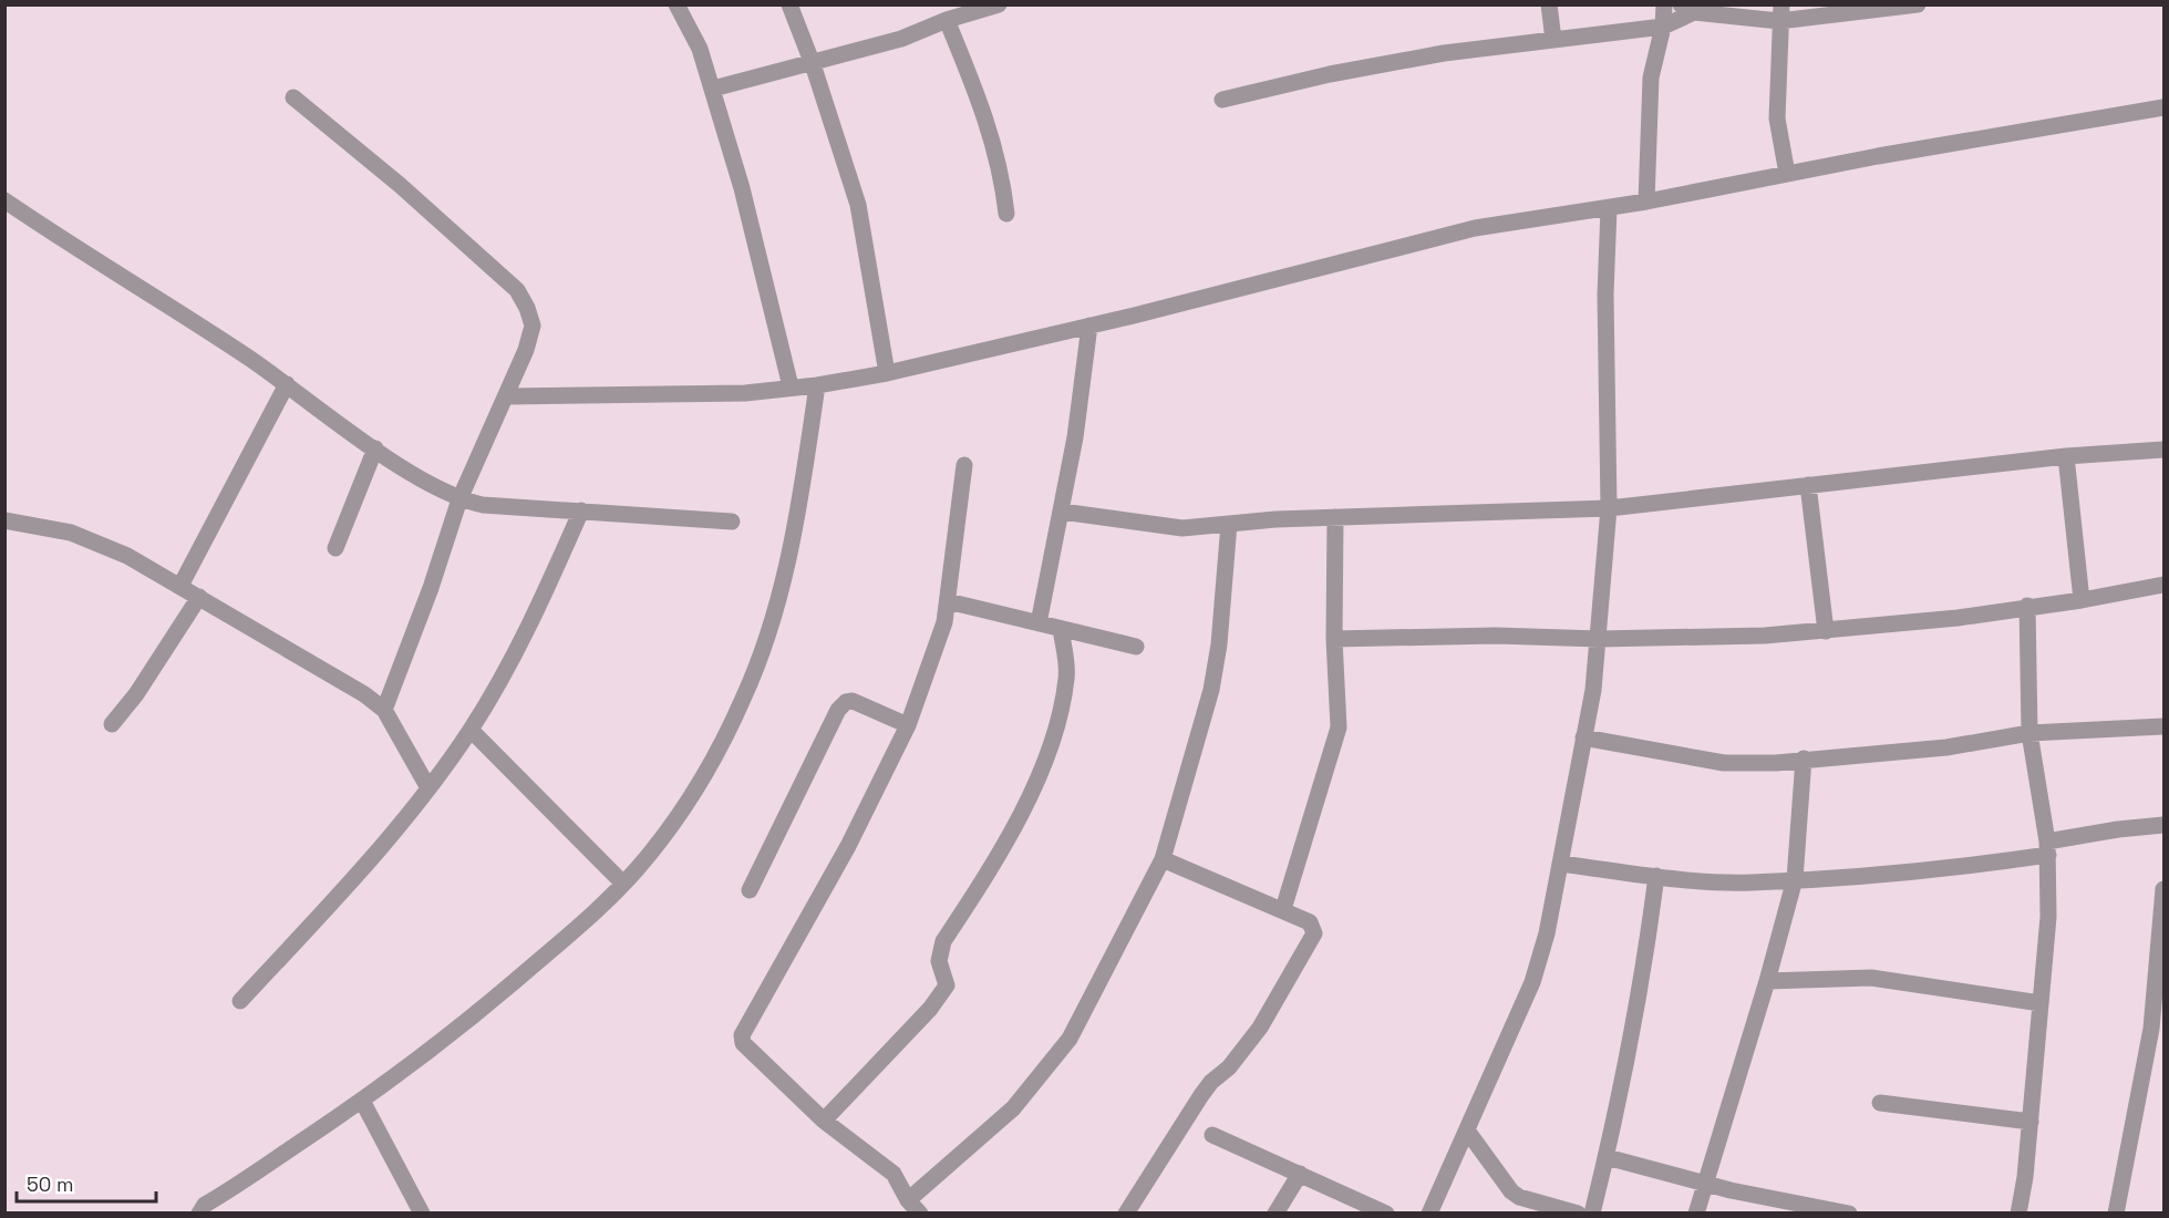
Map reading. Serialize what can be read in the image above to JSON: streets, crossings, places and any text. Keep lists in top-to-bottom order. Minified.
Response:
{"scale_bar":"50 m"}
